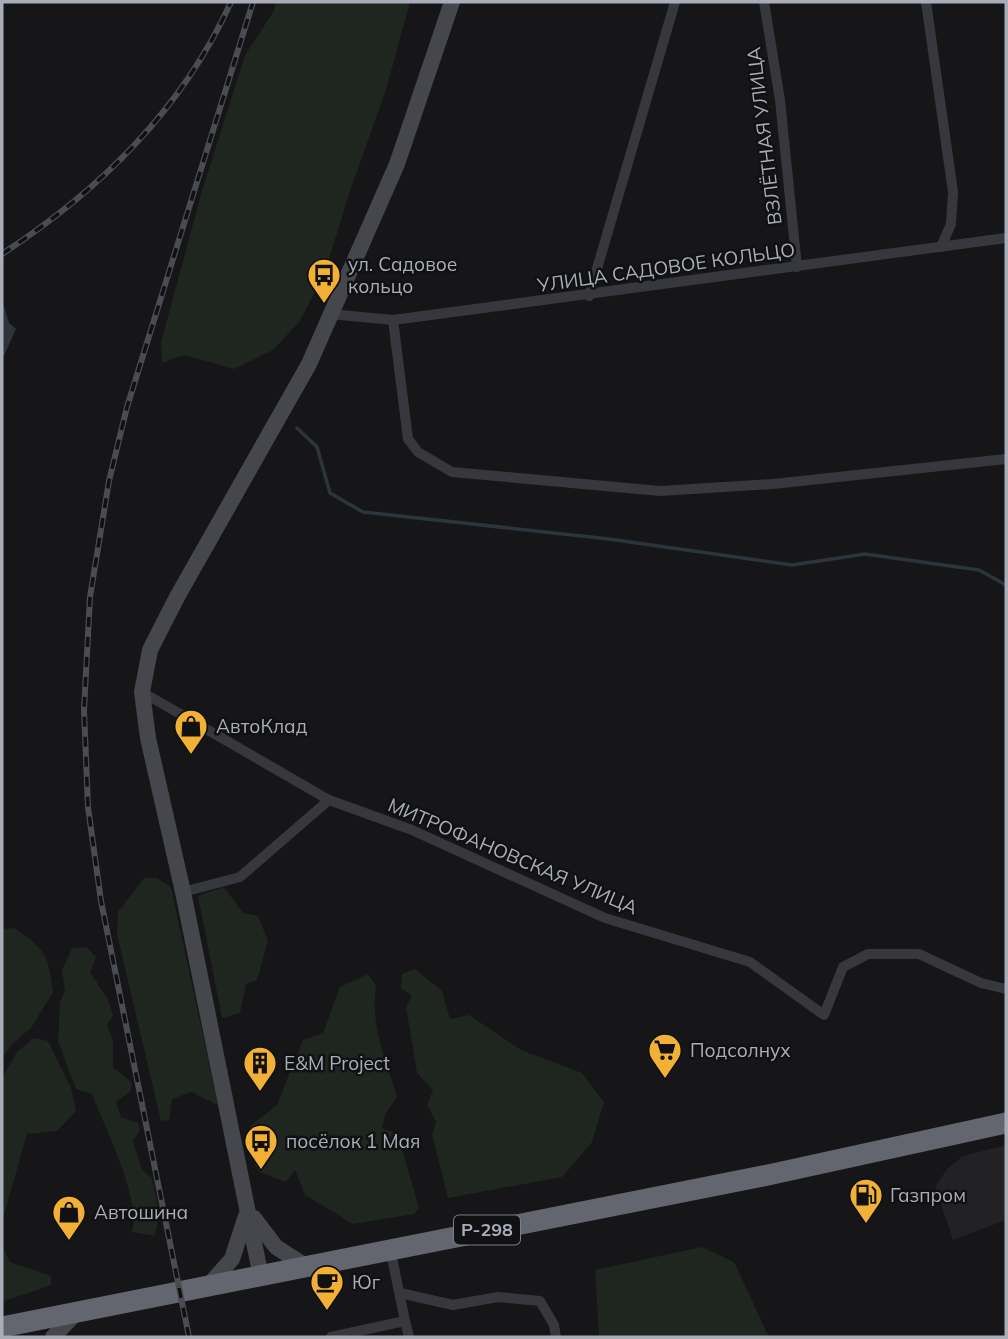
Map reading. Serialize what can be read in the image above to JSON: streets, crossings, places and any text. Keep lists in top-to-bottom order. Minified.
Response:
{"streets":{"highway":["Р-298"],"street":["ВЗЛЁТНАЯ УЛИЦА","УЛИЦА САДОВОЕ КОЛЬЦО","МИТРОФАНОВСКАЯ УЛИЦА"]},"crossings":[["ВЗЛЁТНАЯ УЛИЦА","УЛИЦА САДОВОЕ КОЛЬЦО"]],"places":{"bus stop":["ул. Садовое кольцо","посёлок 1 Мая"],"shop":["АвтоКлад","Автошина"],"supermarket":["Подсолнух"],"building":["E&M Project"],"fuel station":["Газпром"],"cafe":["Юг"]}}
